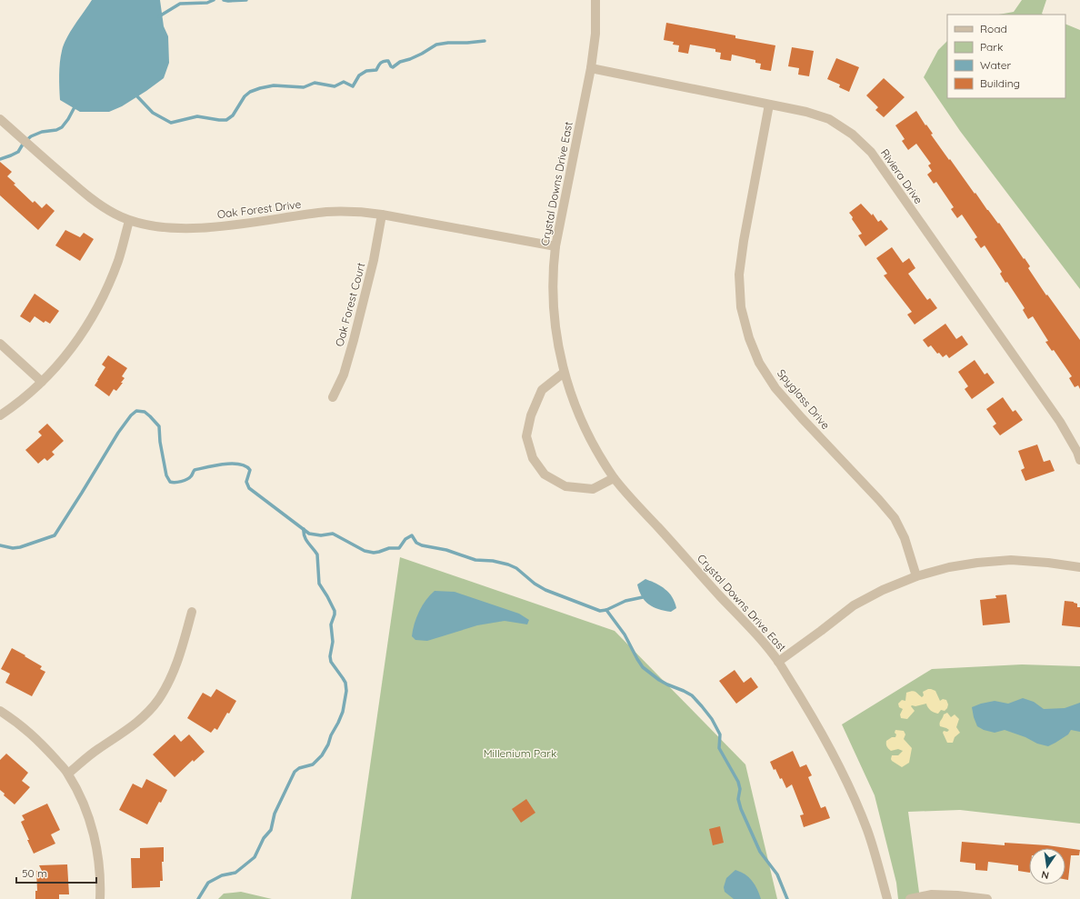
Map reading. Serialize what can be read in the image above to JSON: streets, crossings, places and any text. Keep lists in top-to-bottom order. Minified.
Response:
{"streets":{"street":["Riviera Drive","Crystal Downs Drive East","Oak Forest Drive","Oak Forest Court","Spyglass Drive"]},"crossings":[["Riviera Drive","Crystal Downs Drive East"],["Riviera Drive","Spyglass Drive"],["Crystal Downs Drive East","Oak Forest Drive"],["Oak Forest Drive","Oak Forest Court"]],"parks":["Millenium Park"],"legend":["Road","Park","Water","Building"],"scale_bar":"50 m","north":"bottom"}
